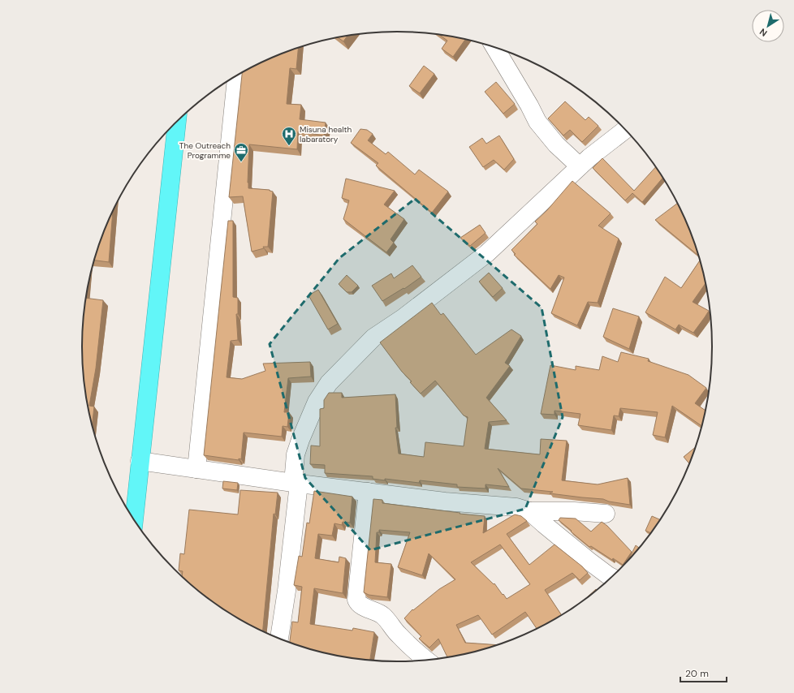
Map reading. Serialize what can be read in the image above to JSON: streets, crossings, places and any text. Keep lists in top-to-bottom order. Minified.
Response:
{"places":{"hospital":["Misuna health labaratory"],"office":["The Outreach Programme"]},"scale_bar":"20 m","north":"bottom left"}
